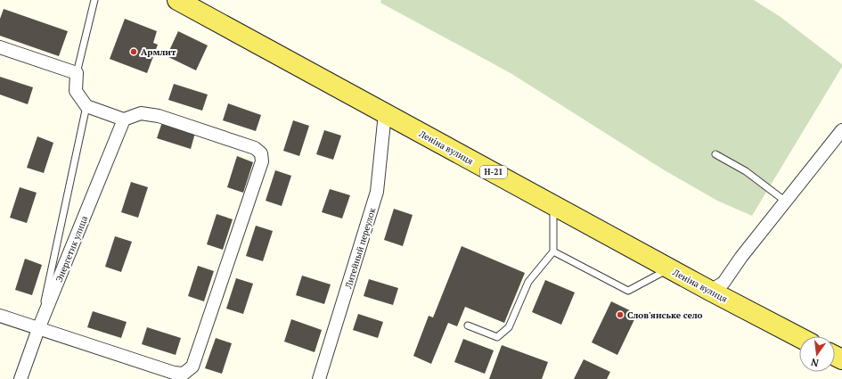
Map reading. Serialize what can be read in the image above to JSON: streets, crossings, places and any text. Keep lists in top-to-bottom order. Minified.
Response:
{"streets":{"main road":["Леніна вулиця","Н-21"],"street":["Литейный переулок","Энергетик улица"]},"crossings":[["Леніна вулиця","Литейный переулок"]],"places":["Армлит","Слов'янське село"],"north":"bottom"}
